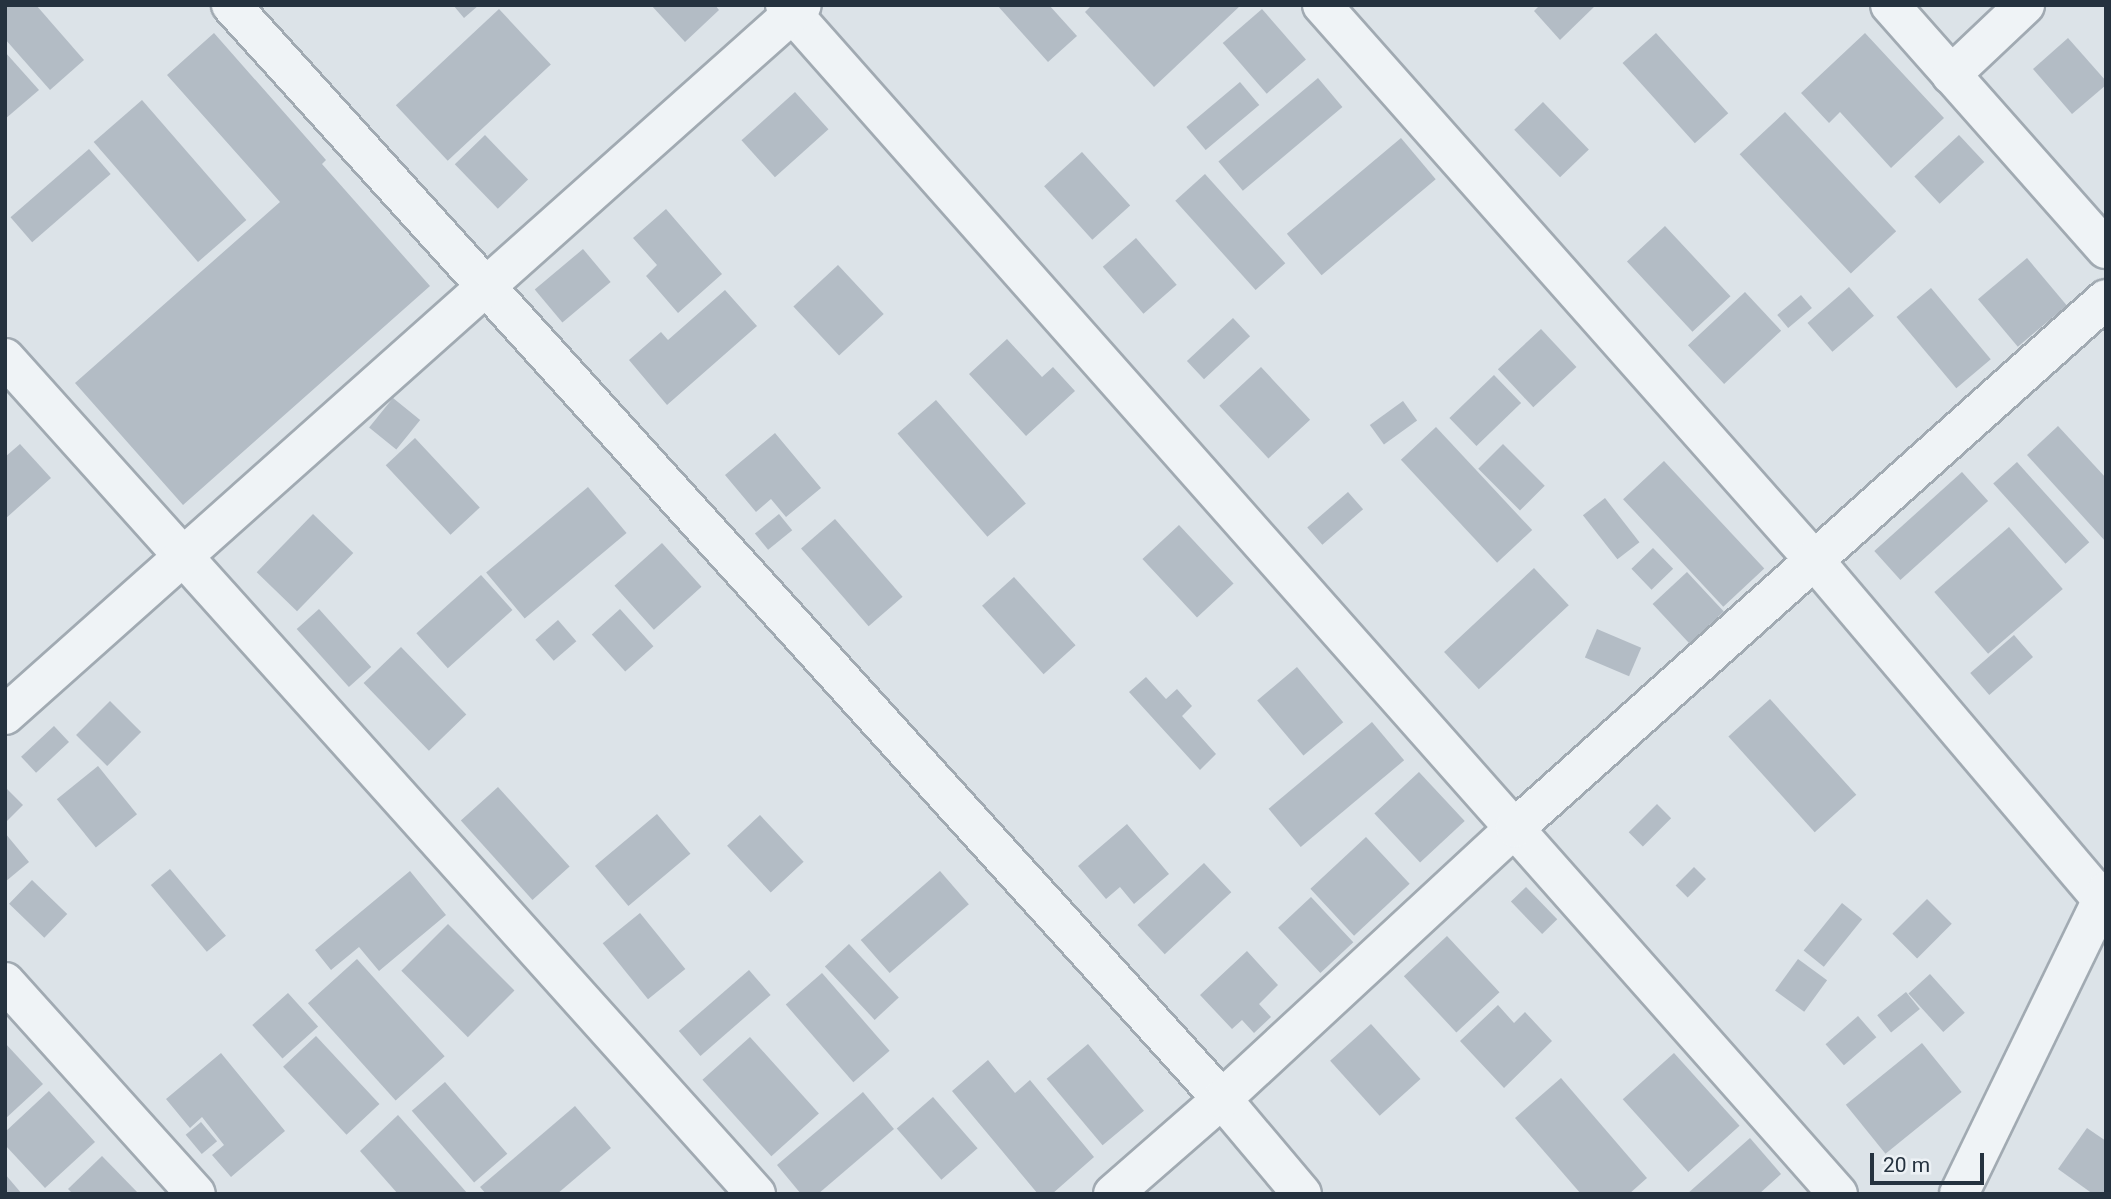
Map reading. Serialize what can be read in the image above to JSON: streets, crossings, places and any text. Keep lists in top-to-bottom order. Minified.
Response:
{"scale_bar":"20 m"}
